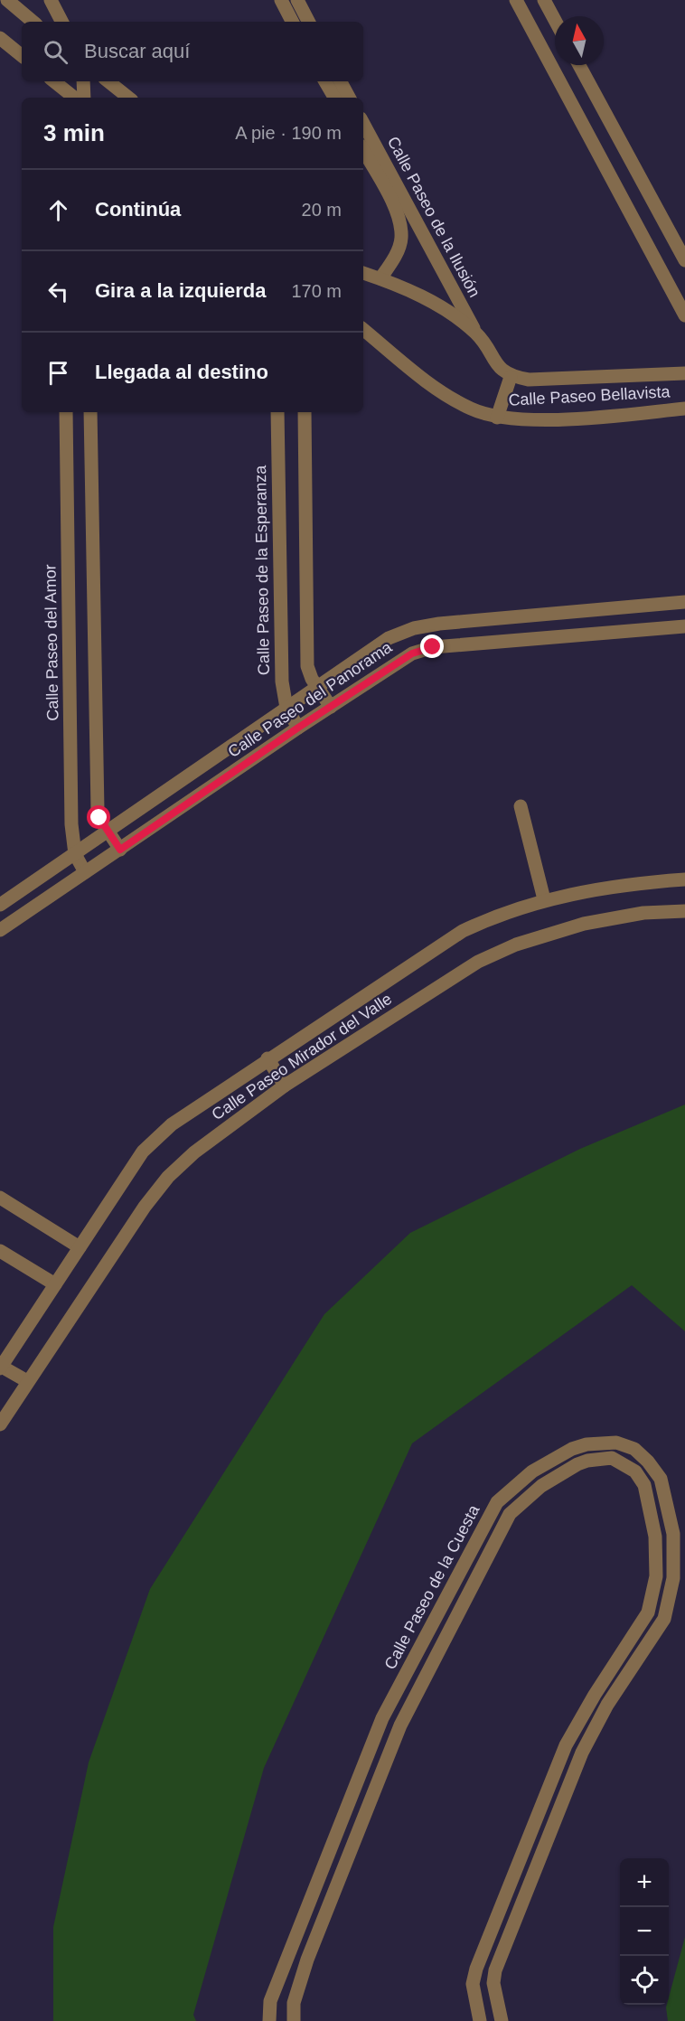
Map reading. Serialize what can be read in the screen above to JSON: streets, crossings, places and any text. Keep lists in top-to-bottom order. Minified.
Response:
{"streets":{"street":["Calle Paseo de la Ilusión","Calle Paseo Bellavista","Calle Paseo de la Esperanza","Calle Paseo del Amor","Calle Paseo del Panorama","Calle Paseo Mirador del Valle","Calle Paseo de la Cuesta"]},"crossings":[["Calle Paseo de la Ilusión","Calle Paseo Bellavista"],["Calle Paseo de la Esperanza","Calle Paseo del Panorama"],["Calle Paseo del Amor","Calle Paseo del Panorama"]],"north":"top","page":{"search":"Buscar aquí","heading":["3 min","A pie · 190 m"],"list":[["Continúa","20 m"],["Gira a la izquierda","170 m"],"Llegada al destino"],"map_buttons":["+","−"]}}
